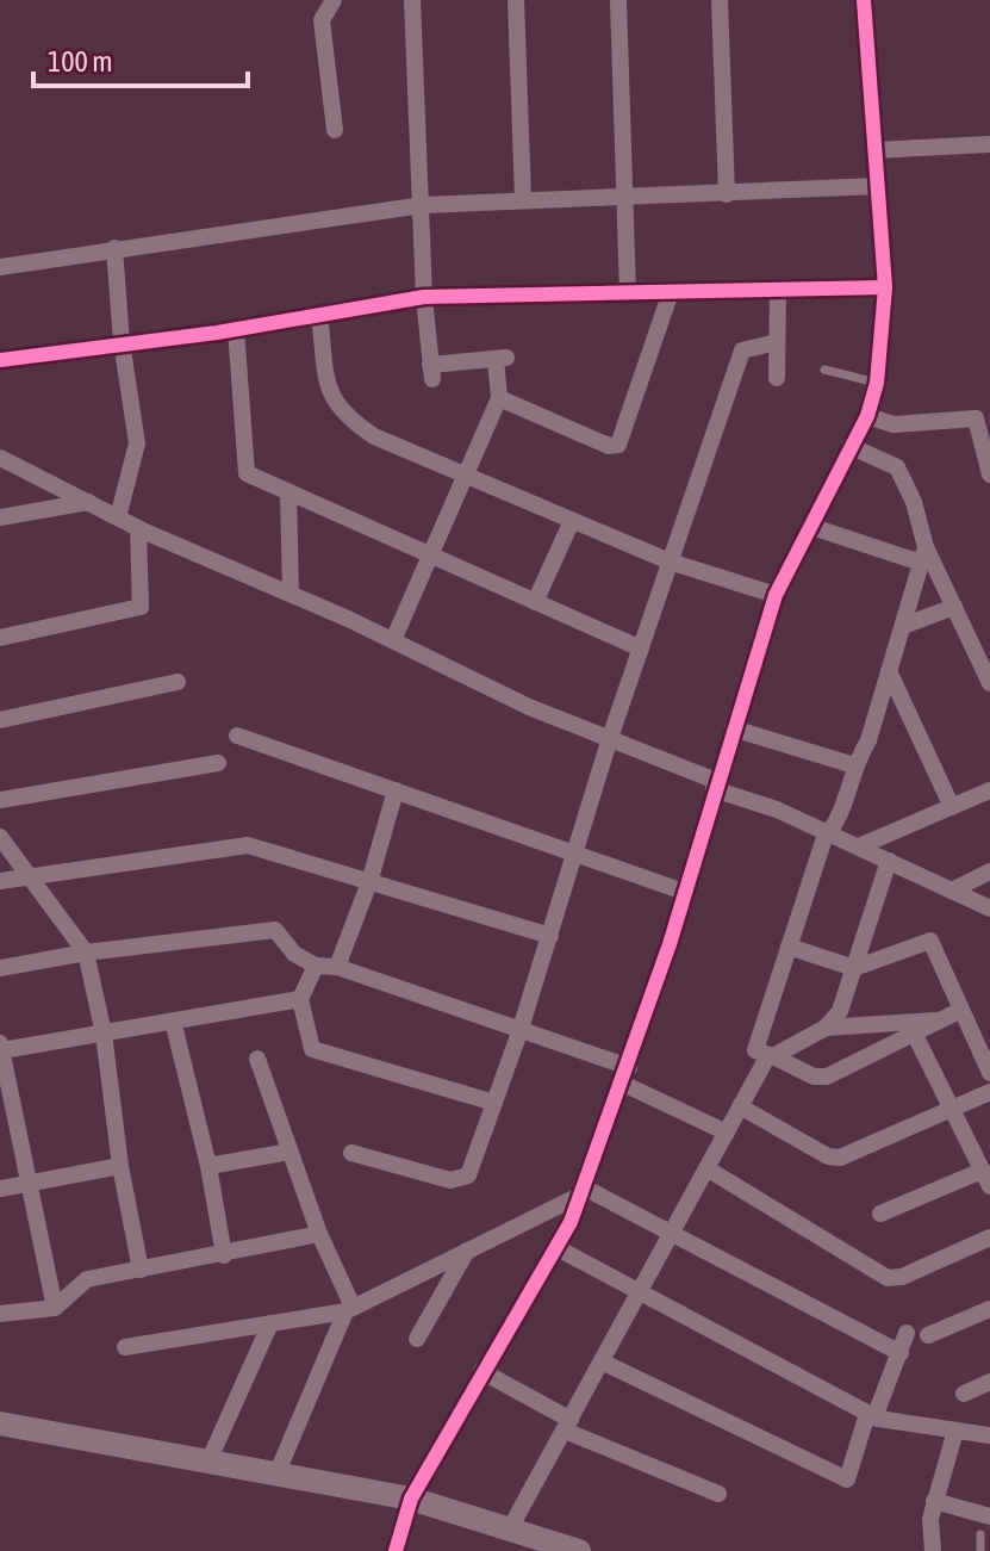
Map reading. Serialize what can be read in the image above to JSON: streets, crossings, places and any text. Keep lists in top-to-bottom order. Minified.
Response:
{"scale_bar":"100 m"}
